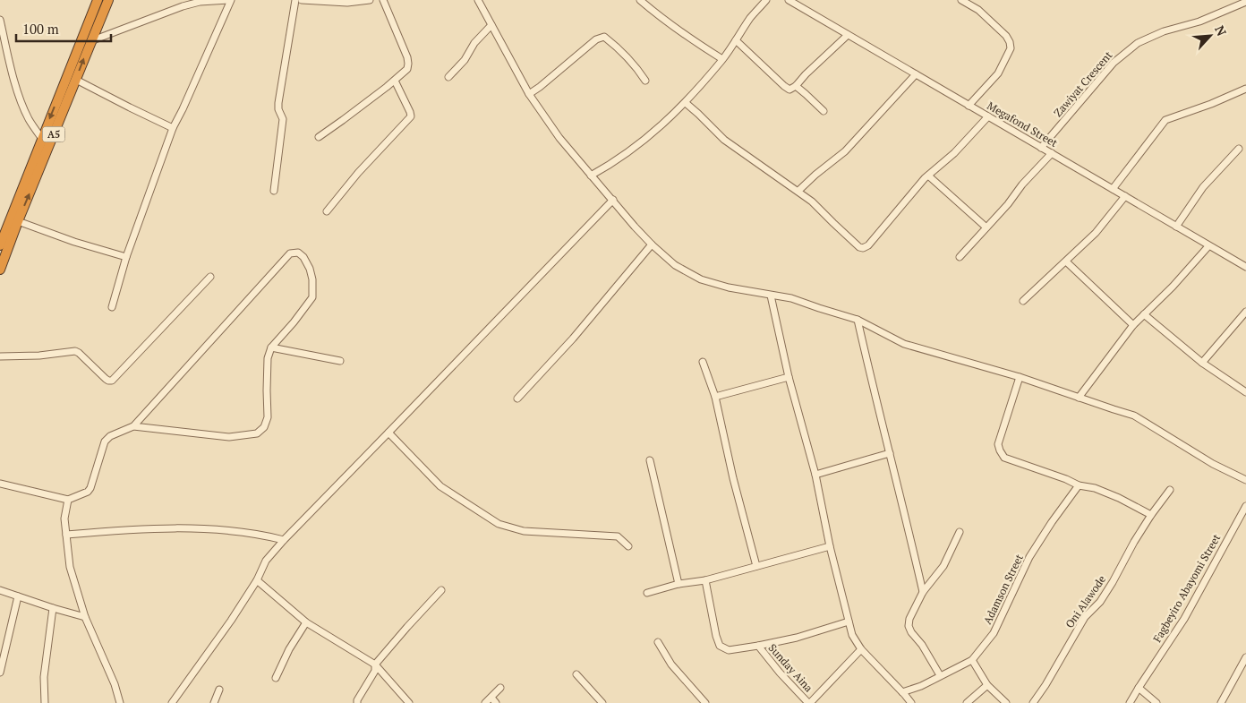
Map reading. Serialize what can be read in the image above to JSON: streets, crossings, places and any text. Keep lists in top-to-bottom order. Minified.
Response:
{"streets":{"highway":["A5"],"street":["Zawiyat Crescent","Megafond Street","Fagbeyiro Abayomi Street","Adamson Street","Oni Alawode","Sunday Aina"]},"crossings":[["Zawiyat Crescent","Megafond Street"]],"scale_bar":"100 m","north":"top right"}
